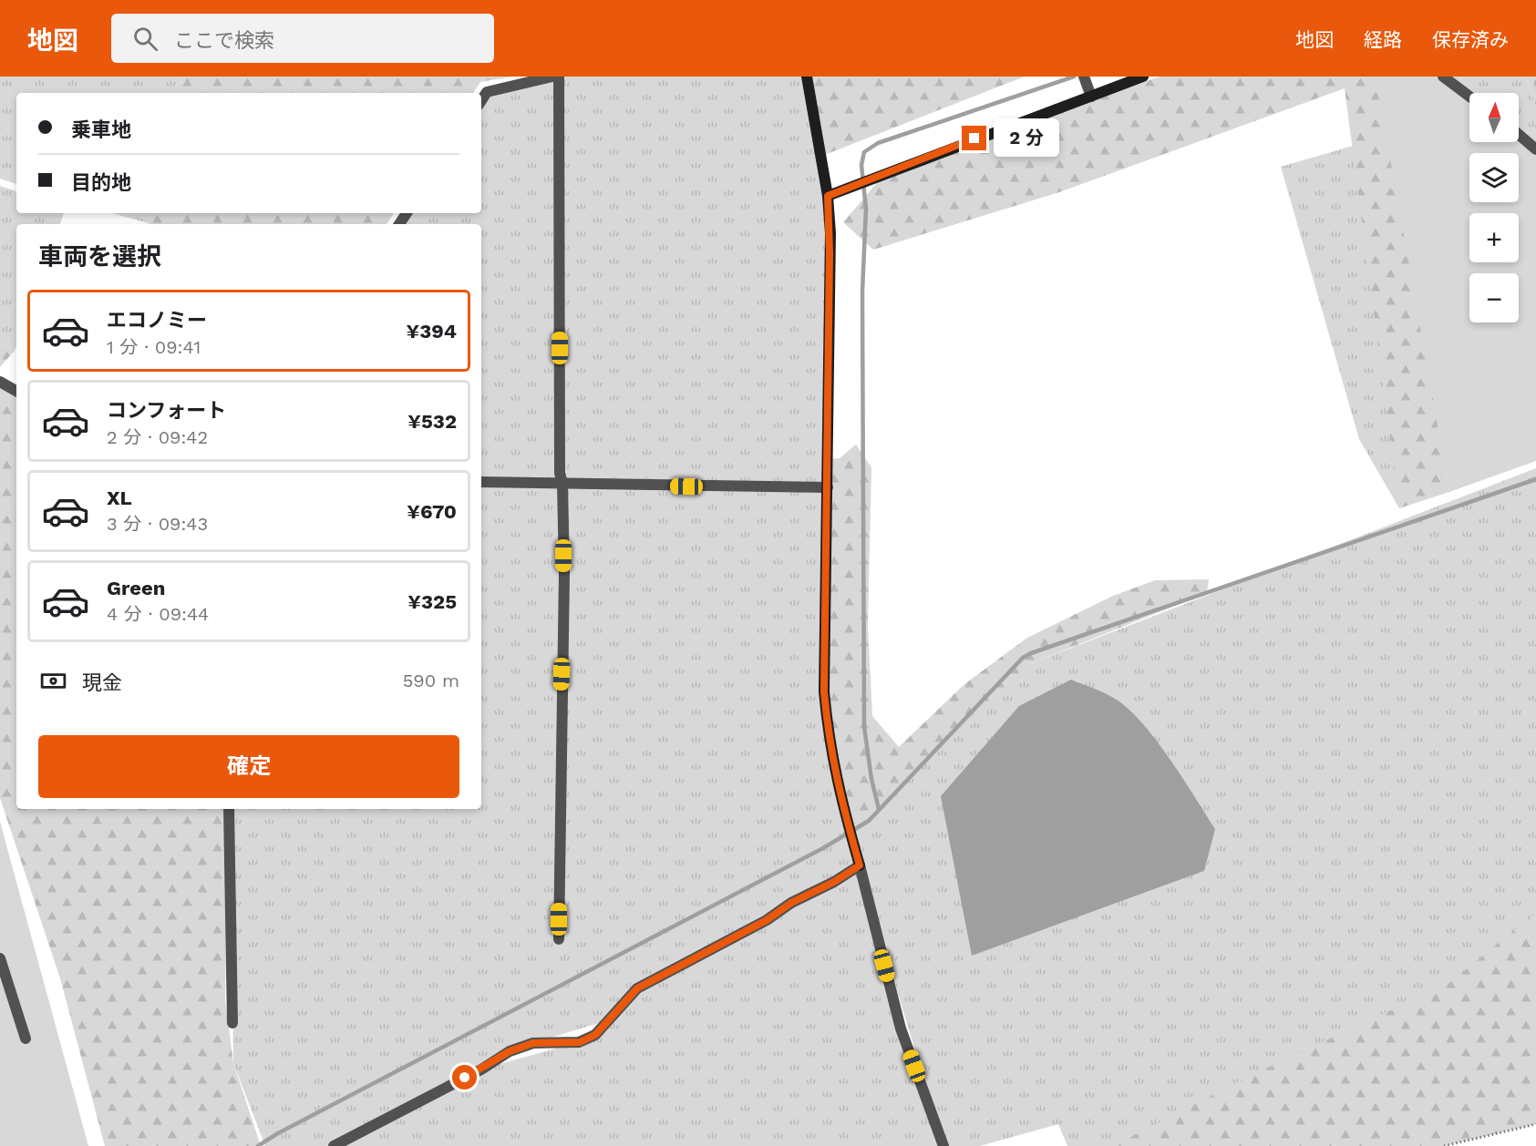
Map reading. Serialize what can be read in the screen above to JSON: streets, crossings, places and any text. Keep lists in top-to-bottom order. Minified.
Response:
{"north":"top","page":{"header":"地図","search":"ここで検索","nav":["地図","経路","保存済み"],"map_buttons":["+","−"],"banner":["乗車地","目的地"],"bubble":"2 分","heading":"車両を選択","list":[{"name":"エコノミー","note":"1 分 · 09:41","value":"¥394"},{"name":"コンフォート","note":"2 分 · 09:42","value":"¥532"},{"name":"XL","note":"3 分 · 09:43","value":"¥670"},{"name":"Green","note":"4 分 · 09:44","value":"¥325"}],"pay":["現金","590 m"],"buttons":"確定"}}
